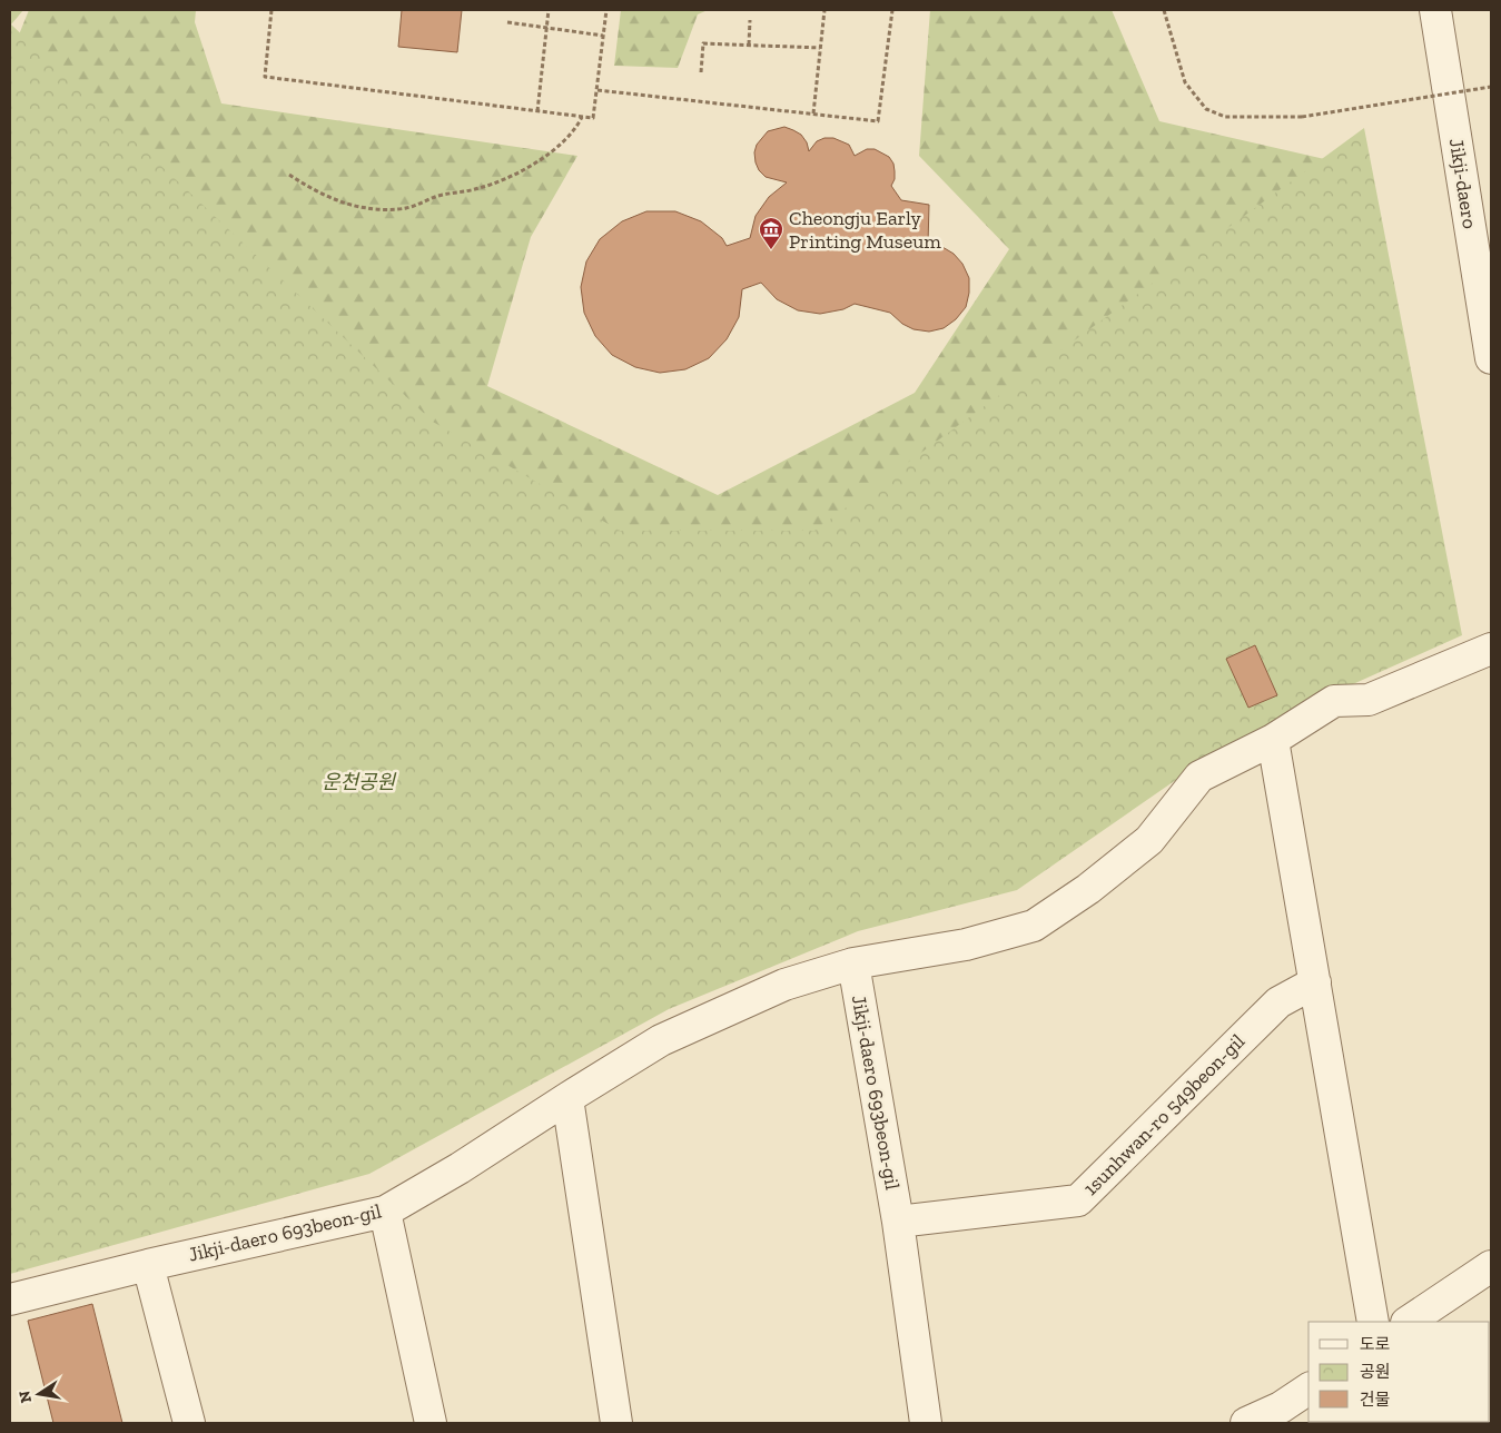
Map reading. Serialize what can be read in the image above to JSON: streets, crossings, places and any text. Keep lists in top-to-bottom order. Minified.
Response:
{"streets":{"street":["Jikji-daero","Jikji-daero 693beon-gil","1sunhwan-ro 549beon-gil"]},"crossings":[["Jikji-daero 693beon-gil","1sunhwan-ro 549beon-gil"]],"parks":["운천공원"],"places":{"museum":["Cheongju Early Printing Museum"]},"legend":["도로","공원","건물"],"north":"left"}
